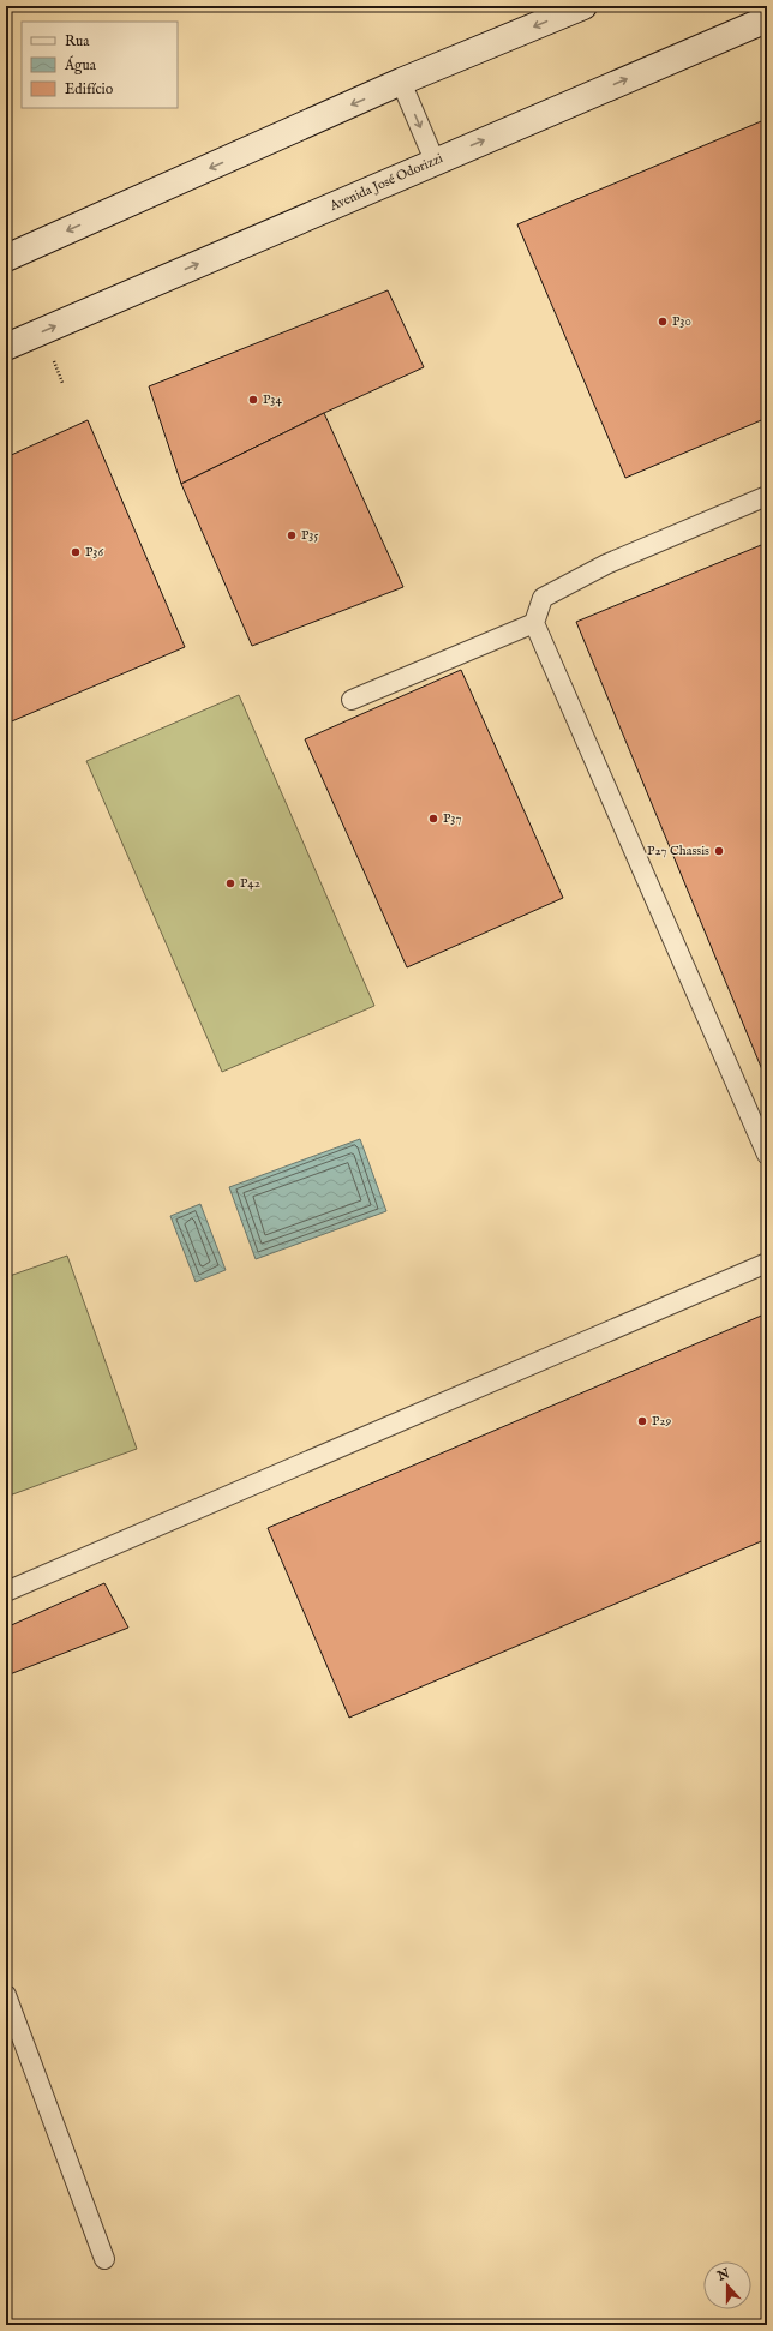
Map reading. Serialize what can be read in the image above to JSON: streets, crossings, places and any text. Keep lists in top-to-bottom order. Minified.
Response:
{"streets":{"main road":["Avenida José Odorizzi"]},"places":["P30","P34","P35","P36","P37","P27 Chassis","P42","P29"],"legend":["Rua","Água","Edifício"],"north":"top"}
